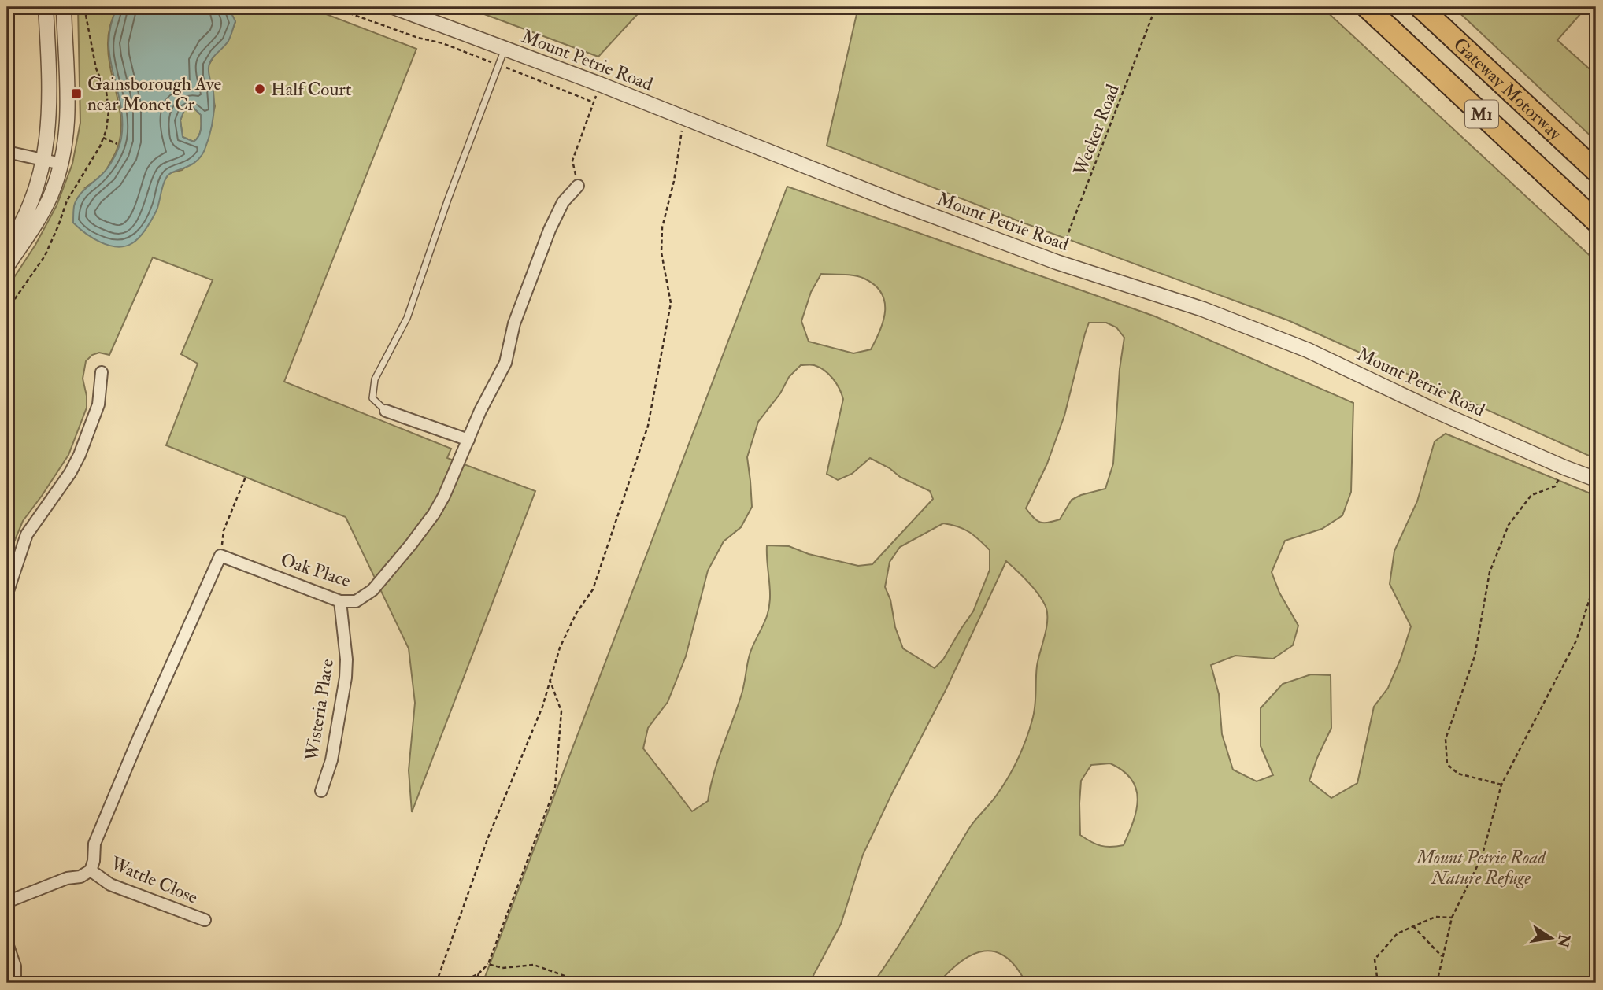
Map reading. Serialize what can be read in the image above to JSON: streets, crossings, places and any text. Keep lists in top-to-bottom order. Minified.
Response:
{"streets":{"highway":["Gateway Motorway","M1"],"street":["Mount Petrie Road","Oak Place","Wisteria Place","Wattle Close"],"path":["Wecker Road"]},"crossings":[["Mount Petrie Road","Wecker Road"],["Oak Place","Wisteria Place"]],"parks":["Mount Petrie Road Nature Refuge"],"places":{"other":["Half Court"],"transit":["Gainsborough Ave near Monet Cr"]},"north":"right"}
